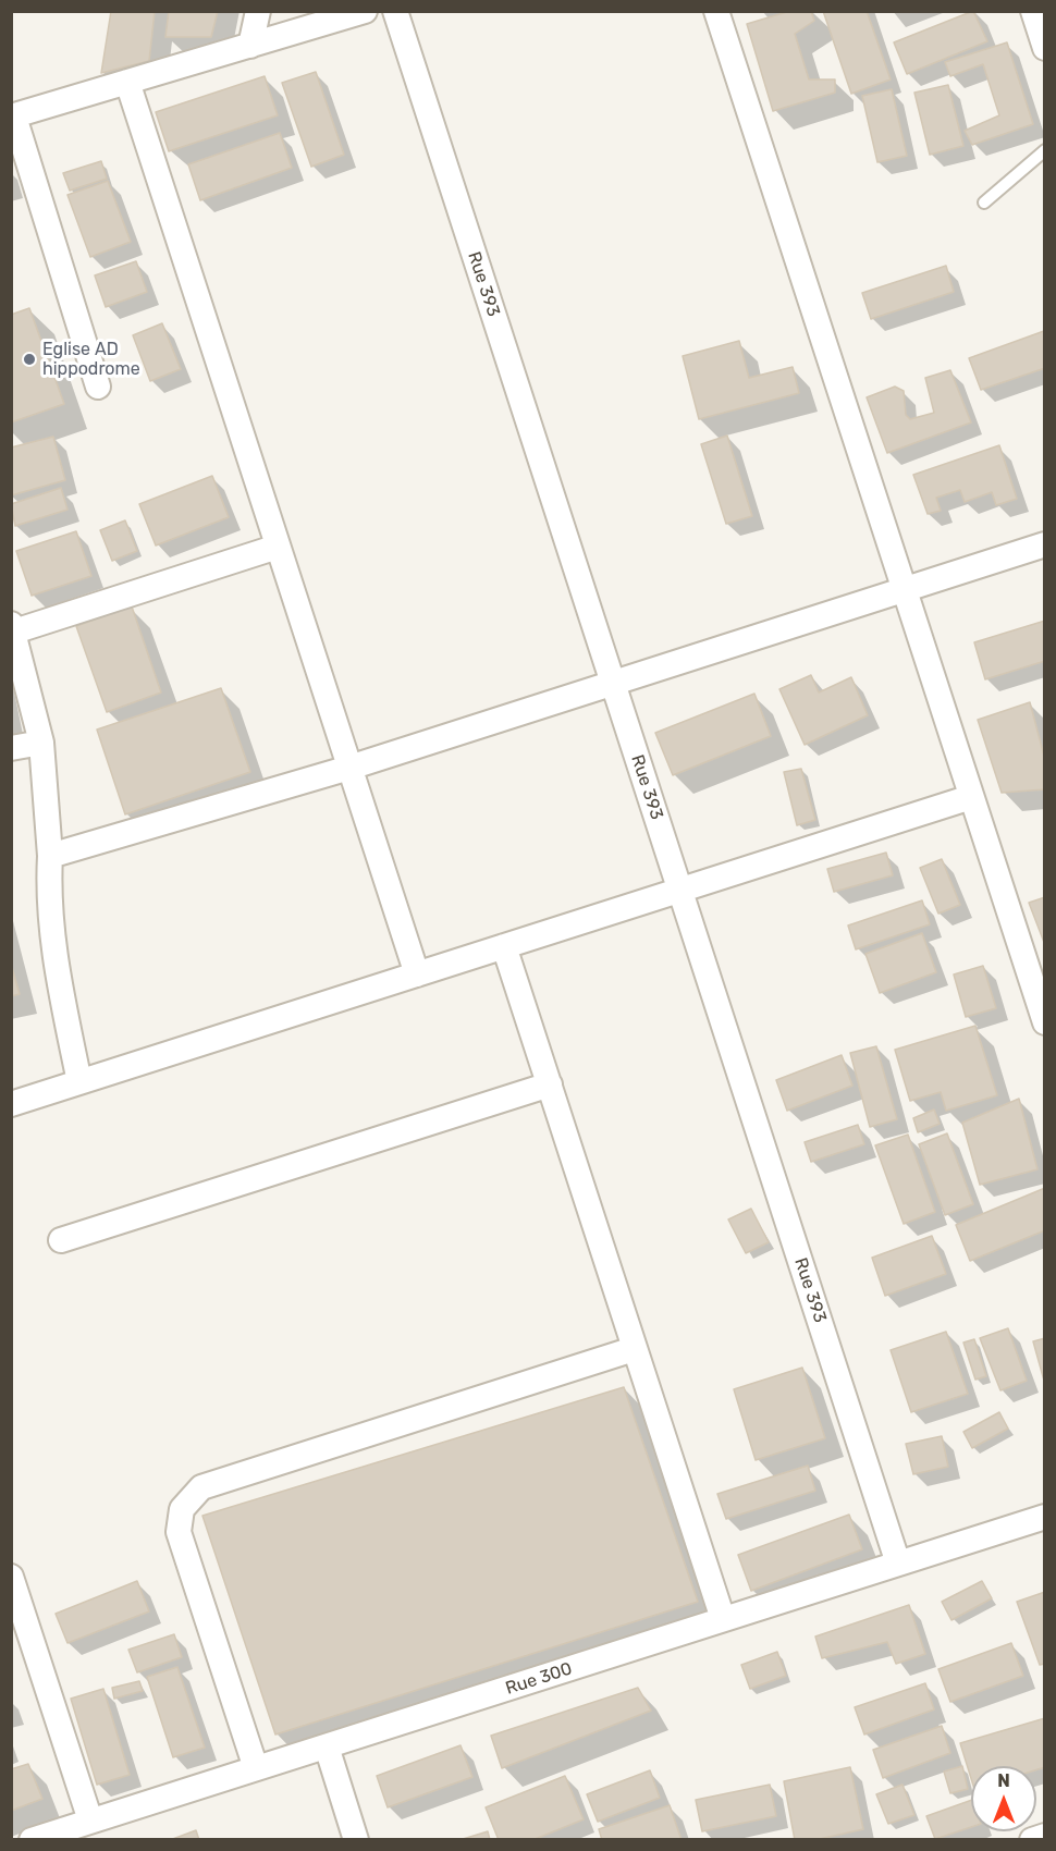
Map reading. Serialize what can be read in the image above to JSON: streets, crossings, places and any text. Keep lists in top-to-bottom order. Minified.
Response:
{"streets":{"street":["Rue 393","Rue 300"]},"crossings":[["Rue 393","Rue 300"]],"places":["Eglise AD hippodrome"],"north":"top"}
